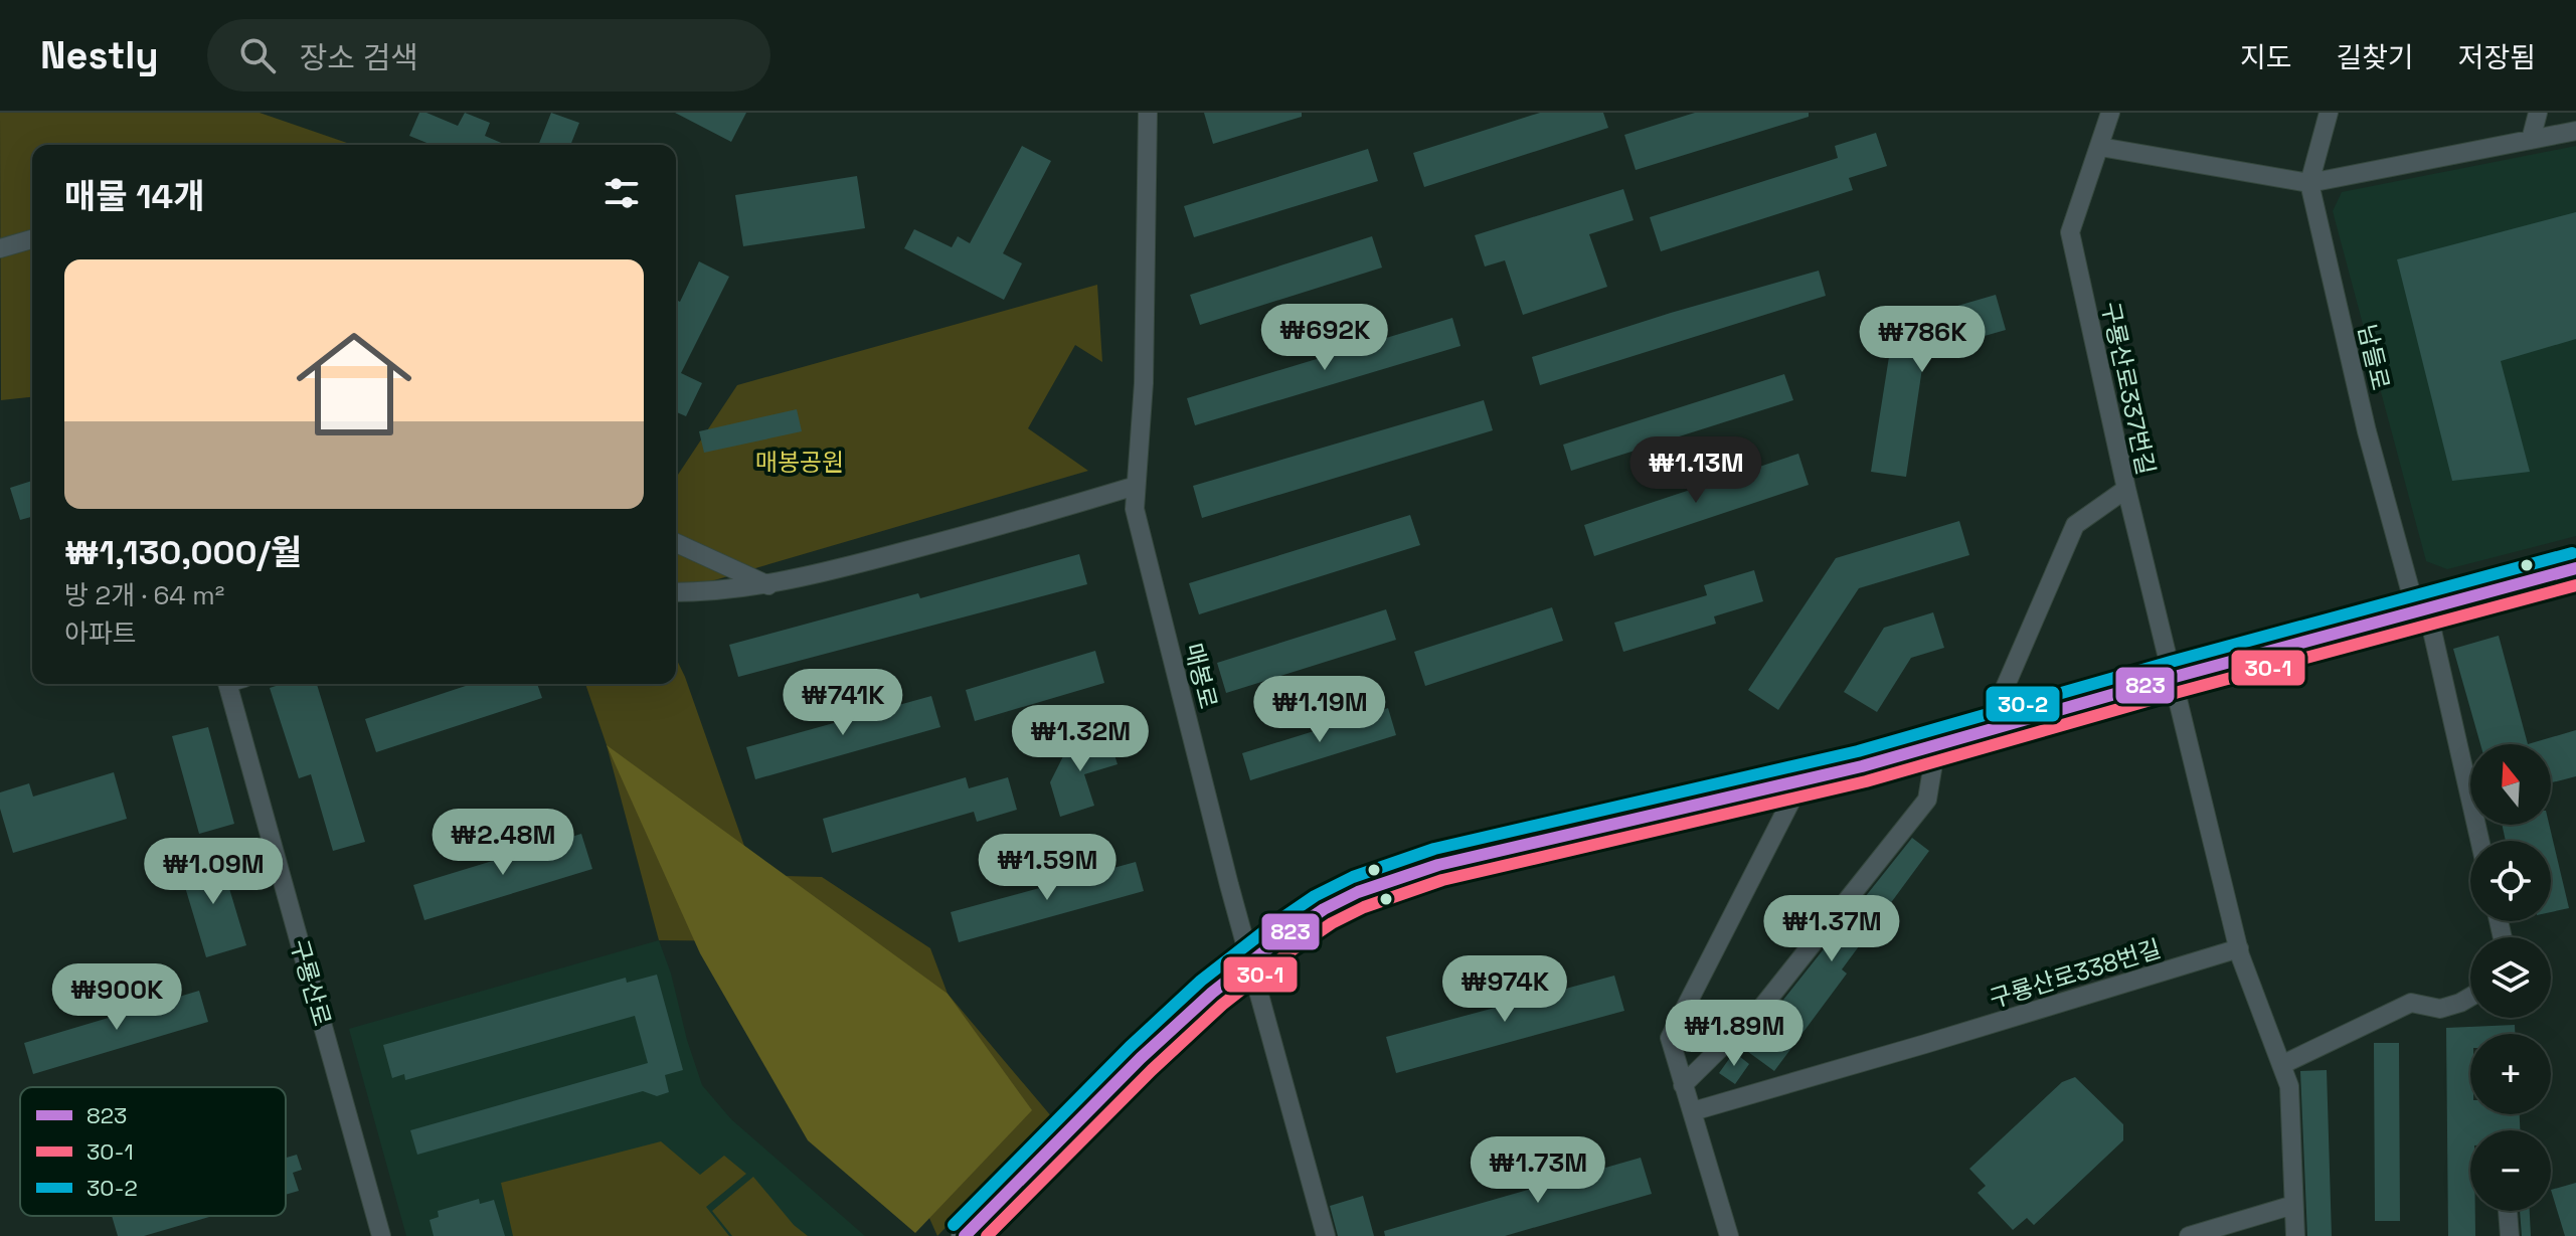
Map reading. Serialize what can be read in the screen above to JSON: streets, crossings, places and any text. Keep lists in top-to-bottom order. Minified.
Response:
{"streets":{"street":["남들로","구룡산로337번길","매봉로","구룡산로338번길","구룡산로"]},"parks":["매봉공원"],"lines":["transit line 30-2","transit line 823","transit line 30-1"],"legend":["823","30-1","30-2"],"north":"top","page":{"header":"Nestly","search":"장소 검색","nav":["지도","길찾기","저장됨"],"heading":"매물 14개","list":[{"name":"₩1,130,000/월","note":"방 2개 · 64 m² · 아파트"}],"price":["₩692K","₩786K","₩1.13M","₩741K","₩1.19M","₩1.32M","₩2.48M","₩1.59M","₩1.09M","₩1.37M","₩974K","₩900K","₩1.89M","₩1.73M"],"map_buttons":["+","−"]}}
